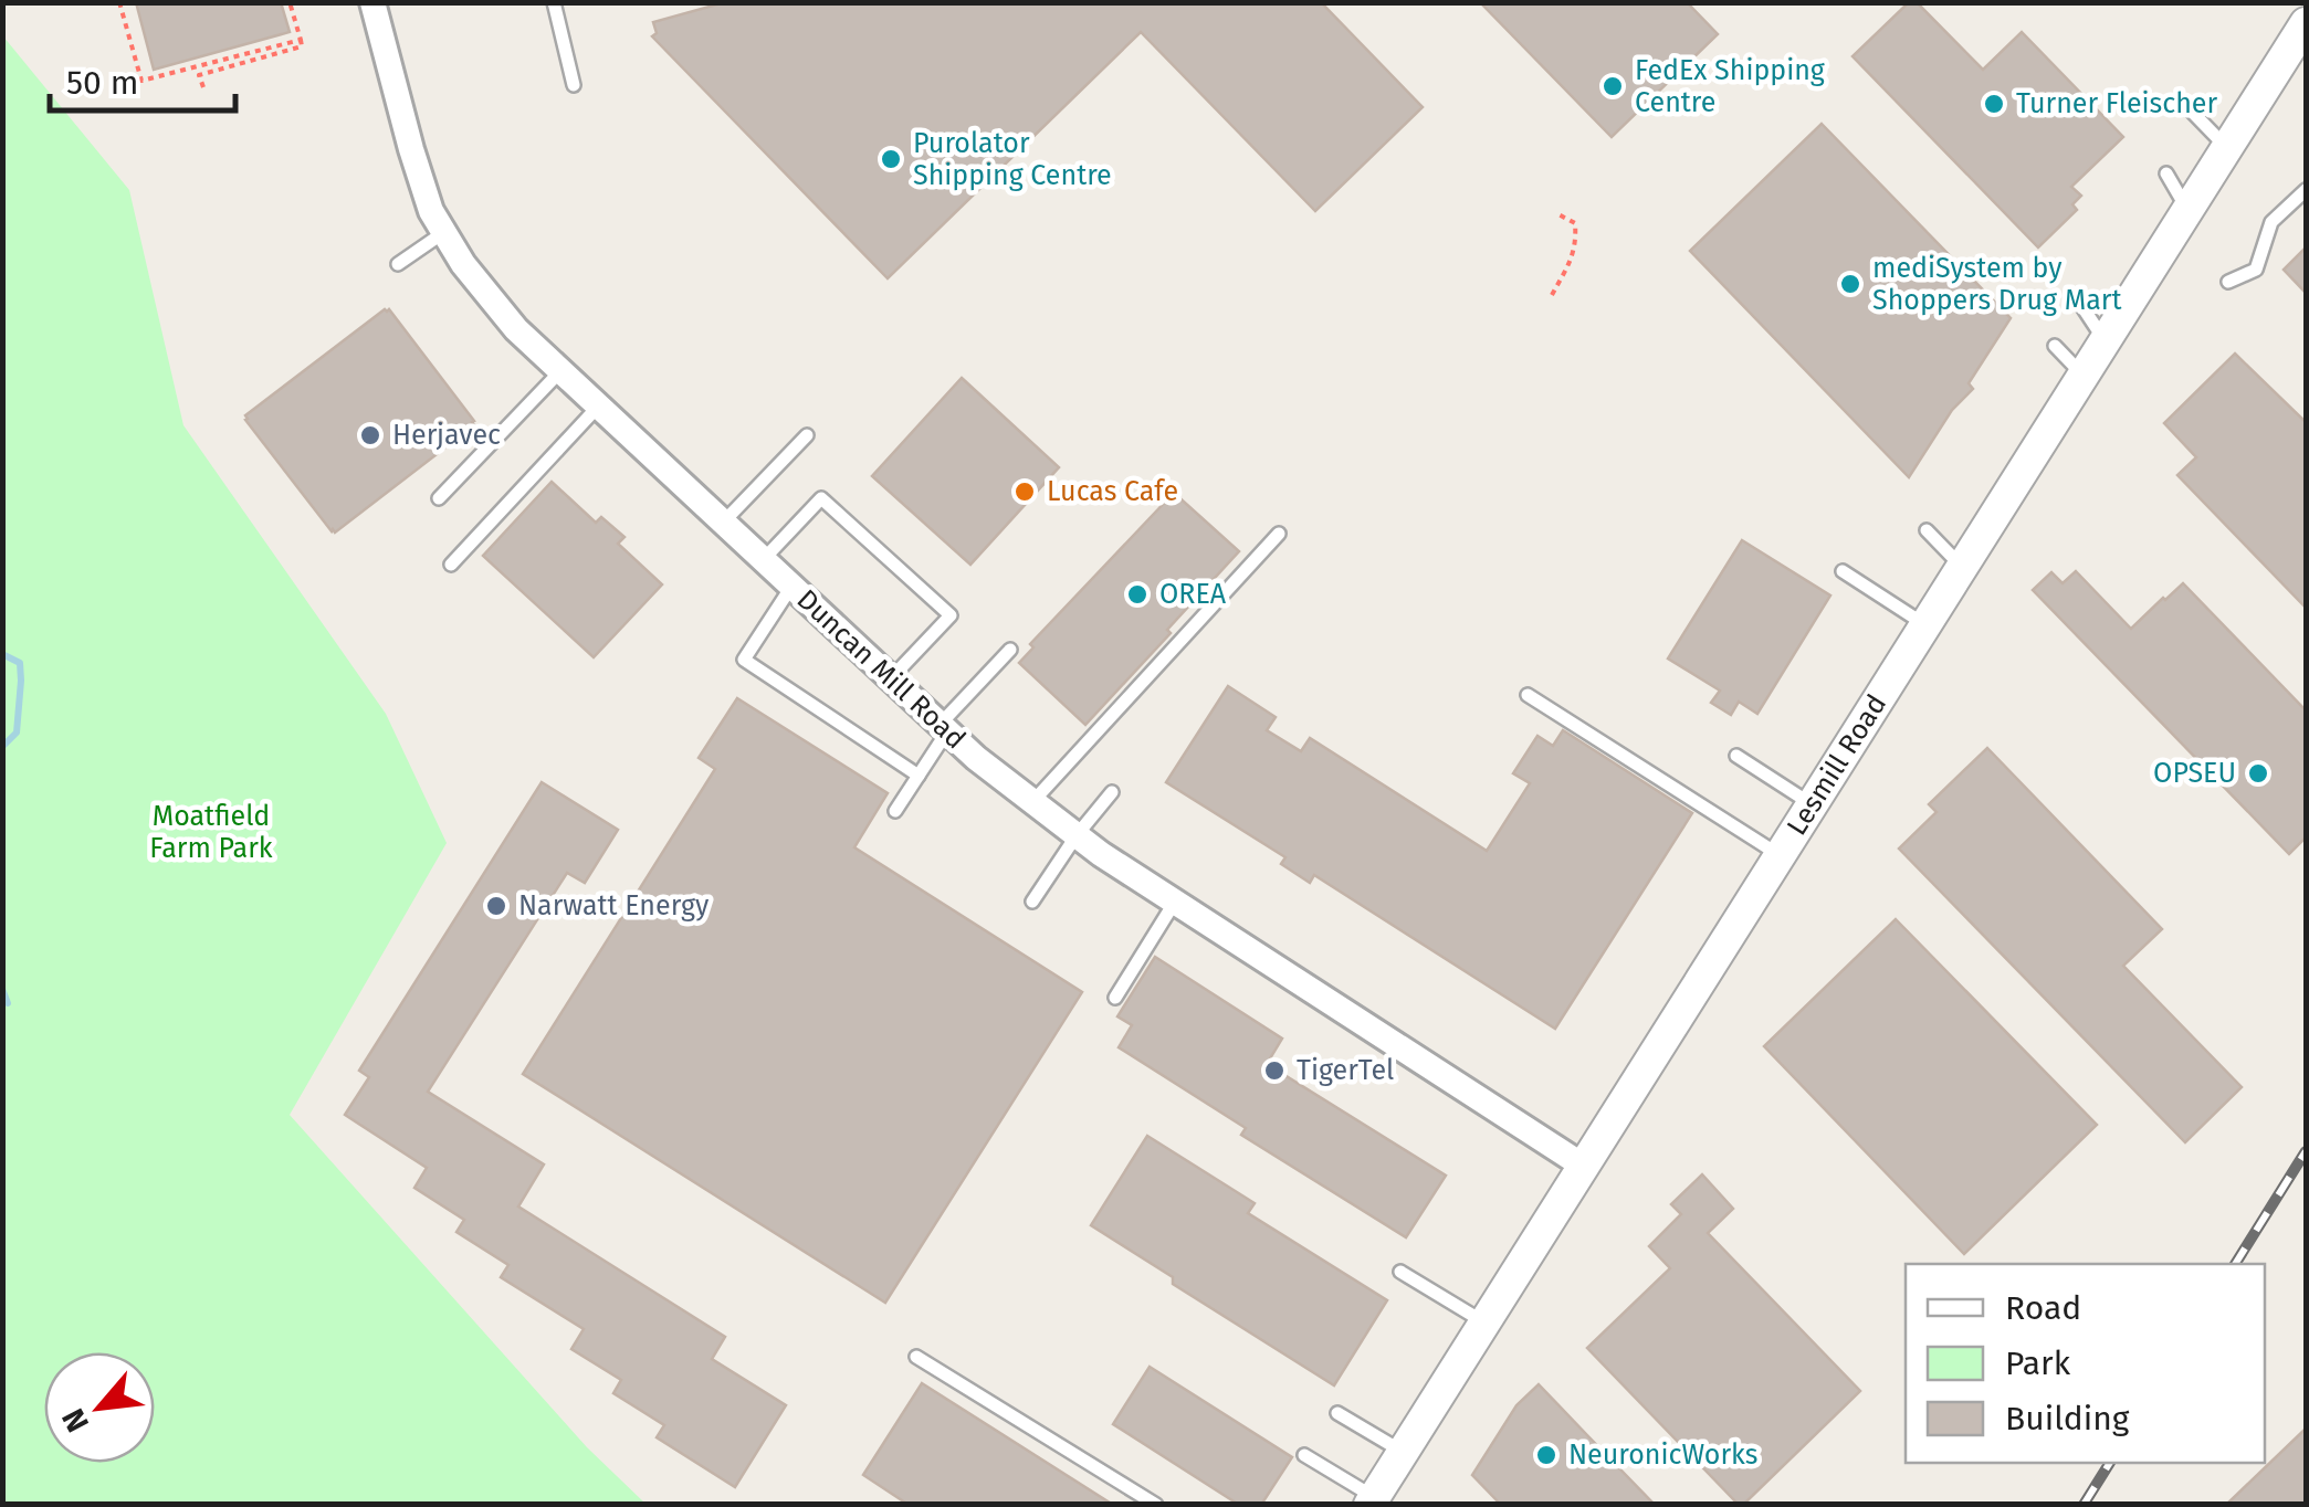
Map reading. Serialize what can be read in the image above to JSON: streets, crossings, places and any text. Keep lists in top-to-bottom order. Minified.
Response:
{"streets":{"street":["Duncan Mill Road","Lesmill Road"]},"crossings":[["Duncan Mill Road","Lesmill Road"]],"parks":["Moatfield Farm Park"],"places":["FedEx Shipping Centre","Turner Fleischer","Purolator Shipping Centre","mediSystem by Shoppers Drug Mart","Herjavec","Lucas Cafe","OREA","OPSEU","Narwatt Energy","TigerTel","NeuronicWorks"],"legend":["Road","Park","Building"],"scale_bar":"50 m","north":"bottom left"}
